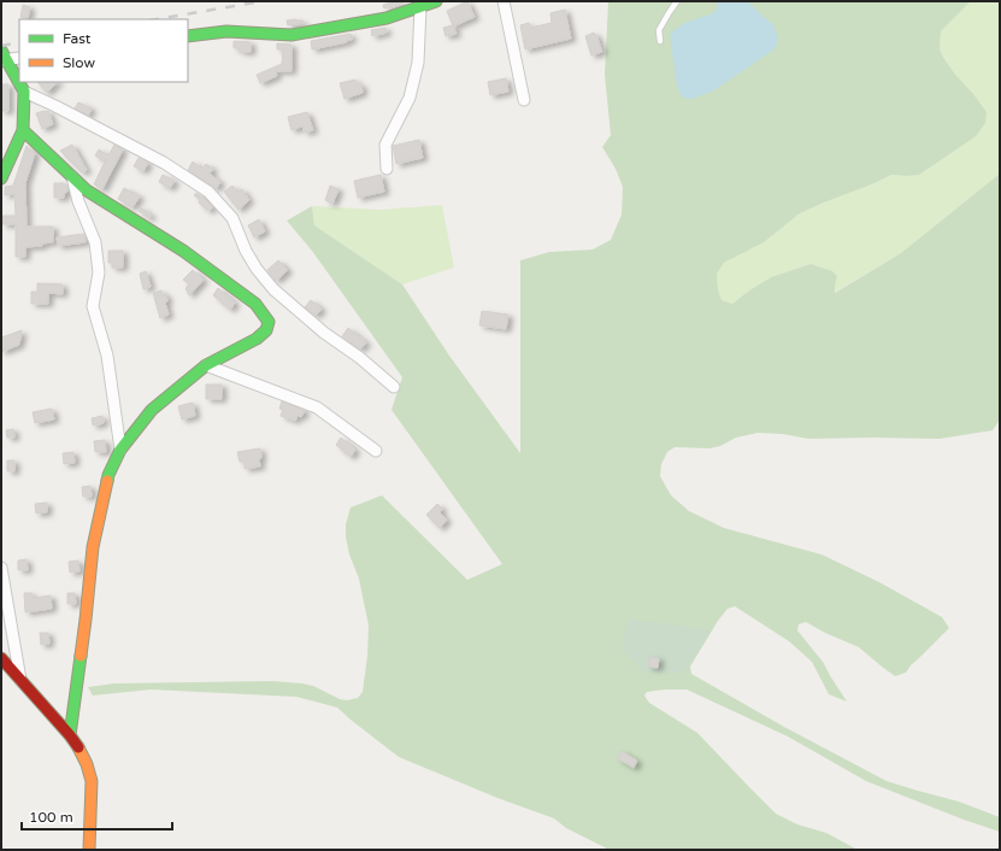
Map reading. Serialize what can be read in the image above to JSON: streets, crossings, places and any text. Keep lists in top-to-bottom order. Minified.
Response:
{"legend":["Fast","Slow"],"scale_bar":"100 m"}
